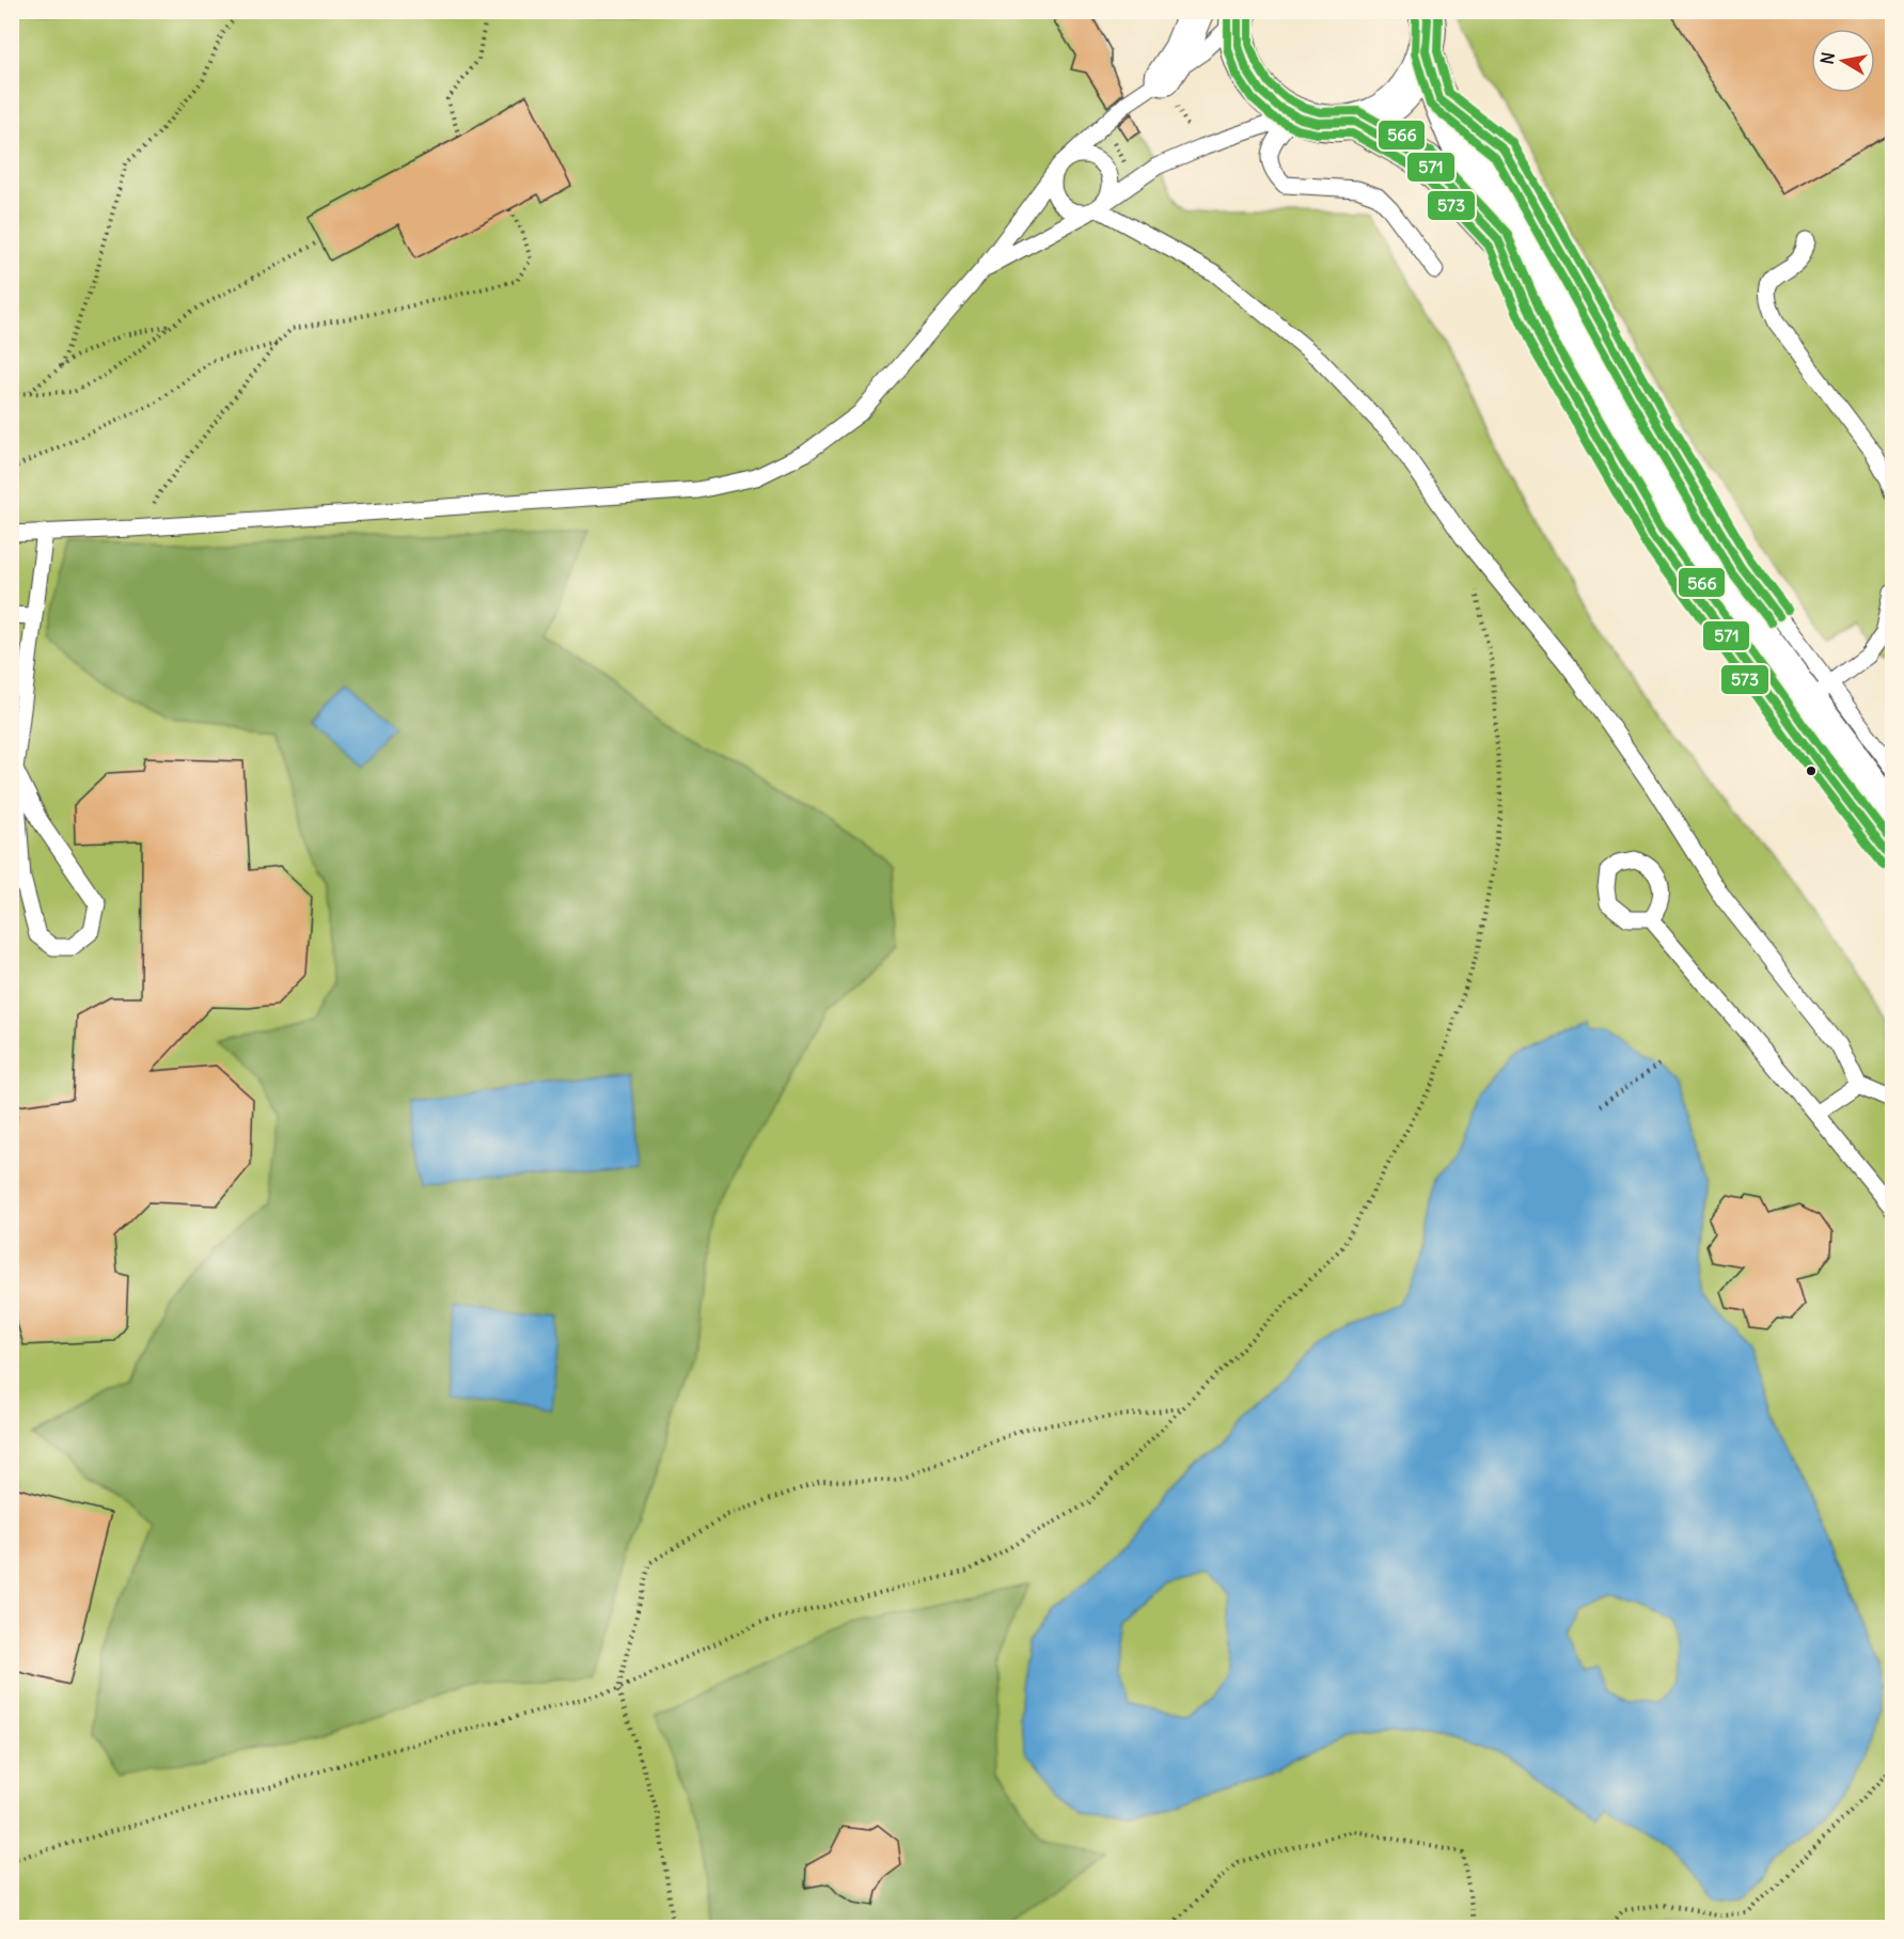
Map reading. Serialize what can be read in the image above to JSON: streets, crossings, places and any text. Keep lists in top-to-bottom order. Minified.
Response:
{"lines":["transit line 571","transit line 573","transit line 566"],"north":"left"}
